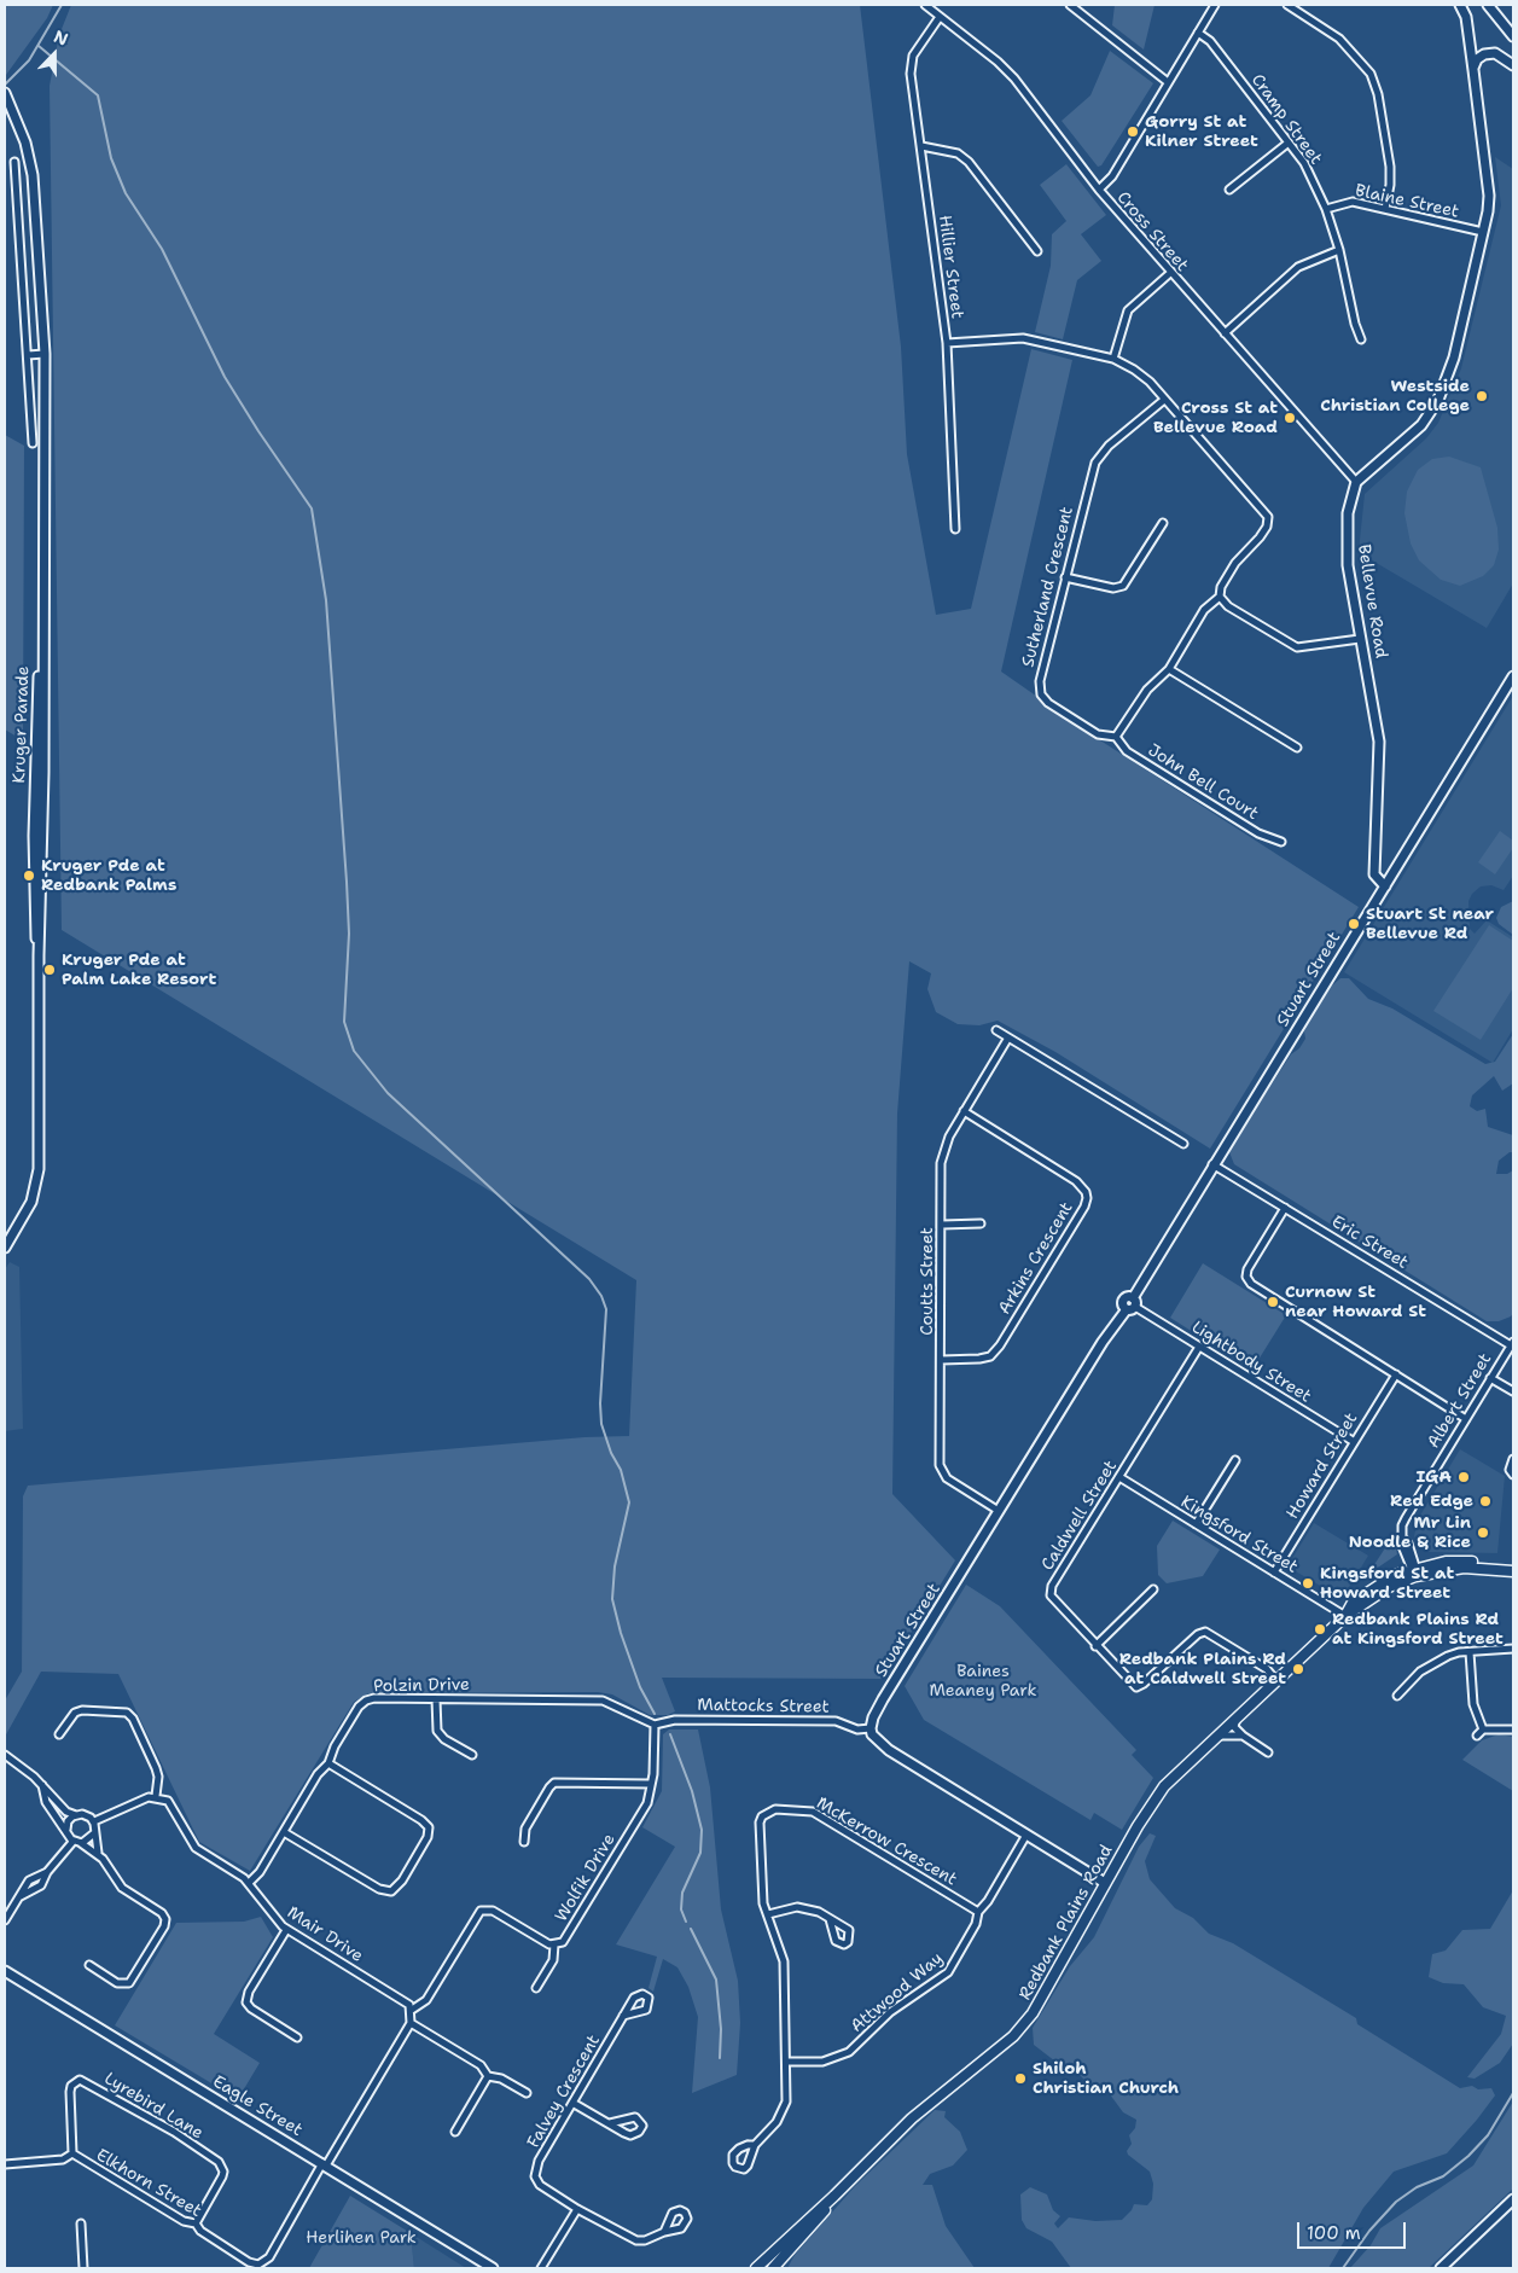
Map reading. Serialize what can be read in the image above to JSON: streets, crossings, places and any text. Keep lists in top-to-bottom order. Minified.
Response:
{"streets":{"main road":["Redbank Plains Road"],"street":["Cramp Street","Blaine Street","Cross Street","Hillier Street","Sutherland Crescent","Bellevue Road","Kruger Parade","John Bell Court","Stuart Street","Eric Street","Arkins Crescent","Coutts Street","Lightbody Street","Albert Street","Howard Street","Caldwell Street","Kingsford Street","Polzin Drive","Mattocks Street","McKerrow Crescent","Wolfik Drive","Mair Drive","Attwood Way","Falvey Crescent","Lyrebird Lane","Eagle Street","Elkhorn Street"]},"crossings":[["Cramp Street","Blaine Street"],["Cross Street","Hillier Street"],["Cross Street","Bellevue Road"],["Sutherland Crescent","John Bell Court"],["Bellevue Road","Stuart Street"],["Stuart Street","Eric Street"],["Stuart Street","Coutts Street"],["Stuart Street","Lightbody Street"],["Stuart Street","Mattocks Street"],["Eric Street","Albert Street"],["Arkins Crescent","Coutts Street"],["Lightbody Street","Howard Street"],["Lightbody Street","Caldwell Street"],["Albert Street","Redbank Plains Road"],["Howard Street","Kingsford Street"],["Caldwell Street","Kingsford Street"],["Caldwell Street","Redbank Plains Road"],["Kingsford Street","Redbank Plains Road"],["Polzin Drive","Mattocks Street"],["Polzin Drive","Wolfik Drive"],["Polzin Drive","Mair Drive"],["Mattocks Street","Wolfik Drive"],["McKerrow Crescent","Attwood Way"],["Wolfik Drive","Mair Drive"],["Lyrebird Lane","Elkhorn Street"],["Eagle Street","Elkhorn Street"]],"parks":["Baines Meaney Park","Herlihen Park"],"places":["Gorry St at Kilner Street","Westside Christian College","Cross St at Bellevue Road","Kruger Pde at Redbank Palms","Stuart St near Bellevue Rd","Kruger Pde at Palm Lake Resort","Curnow St near Howard St","IGA","Red Edge","Mr Lin Noodle & Rice","Kingsford St at Howard Street","Redbank Plains Rd at Kingsford Street","Redbank Plains Rd at Caldwell Street","Shiloh Christian Church"],"scale_bar":"100 m","north":"top"}
